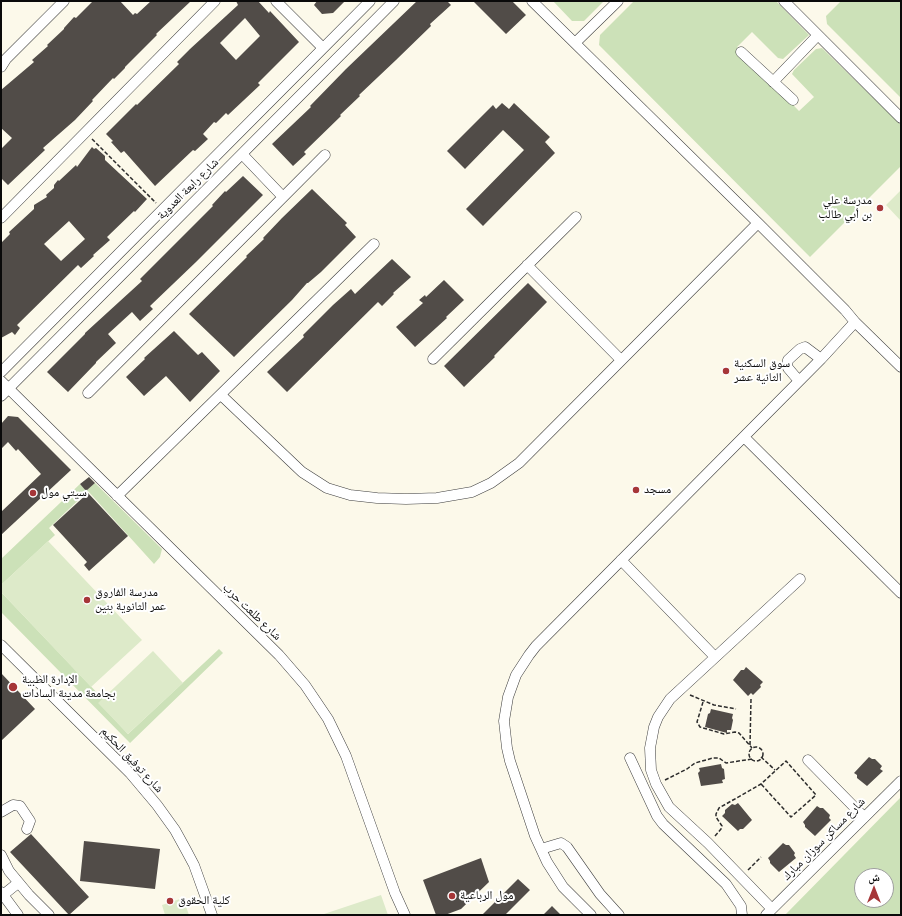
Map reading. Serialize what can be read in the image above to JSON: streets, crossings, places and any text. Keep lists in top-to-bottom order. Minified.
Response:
{"streets":{"street":["شارع رابعة العدوية","شارع طلعت حرب","شارع توفيق الحكيم","شارع مساكن سوزان مبارك"]},"crossings":[["شارع رابعة العدوية","شارع طلعت حرب"]],"places":["مدرسة علي بن أبي طالب","سوق السكنية الثانية عشر","مسجد","سيتي مول","مدرسة الفاروق عمر الثانوية بنين","الإدارة الطبية بجامعة مدينة السادات","مول الرباعية","كلية الحقوق"],"north":"top"}
